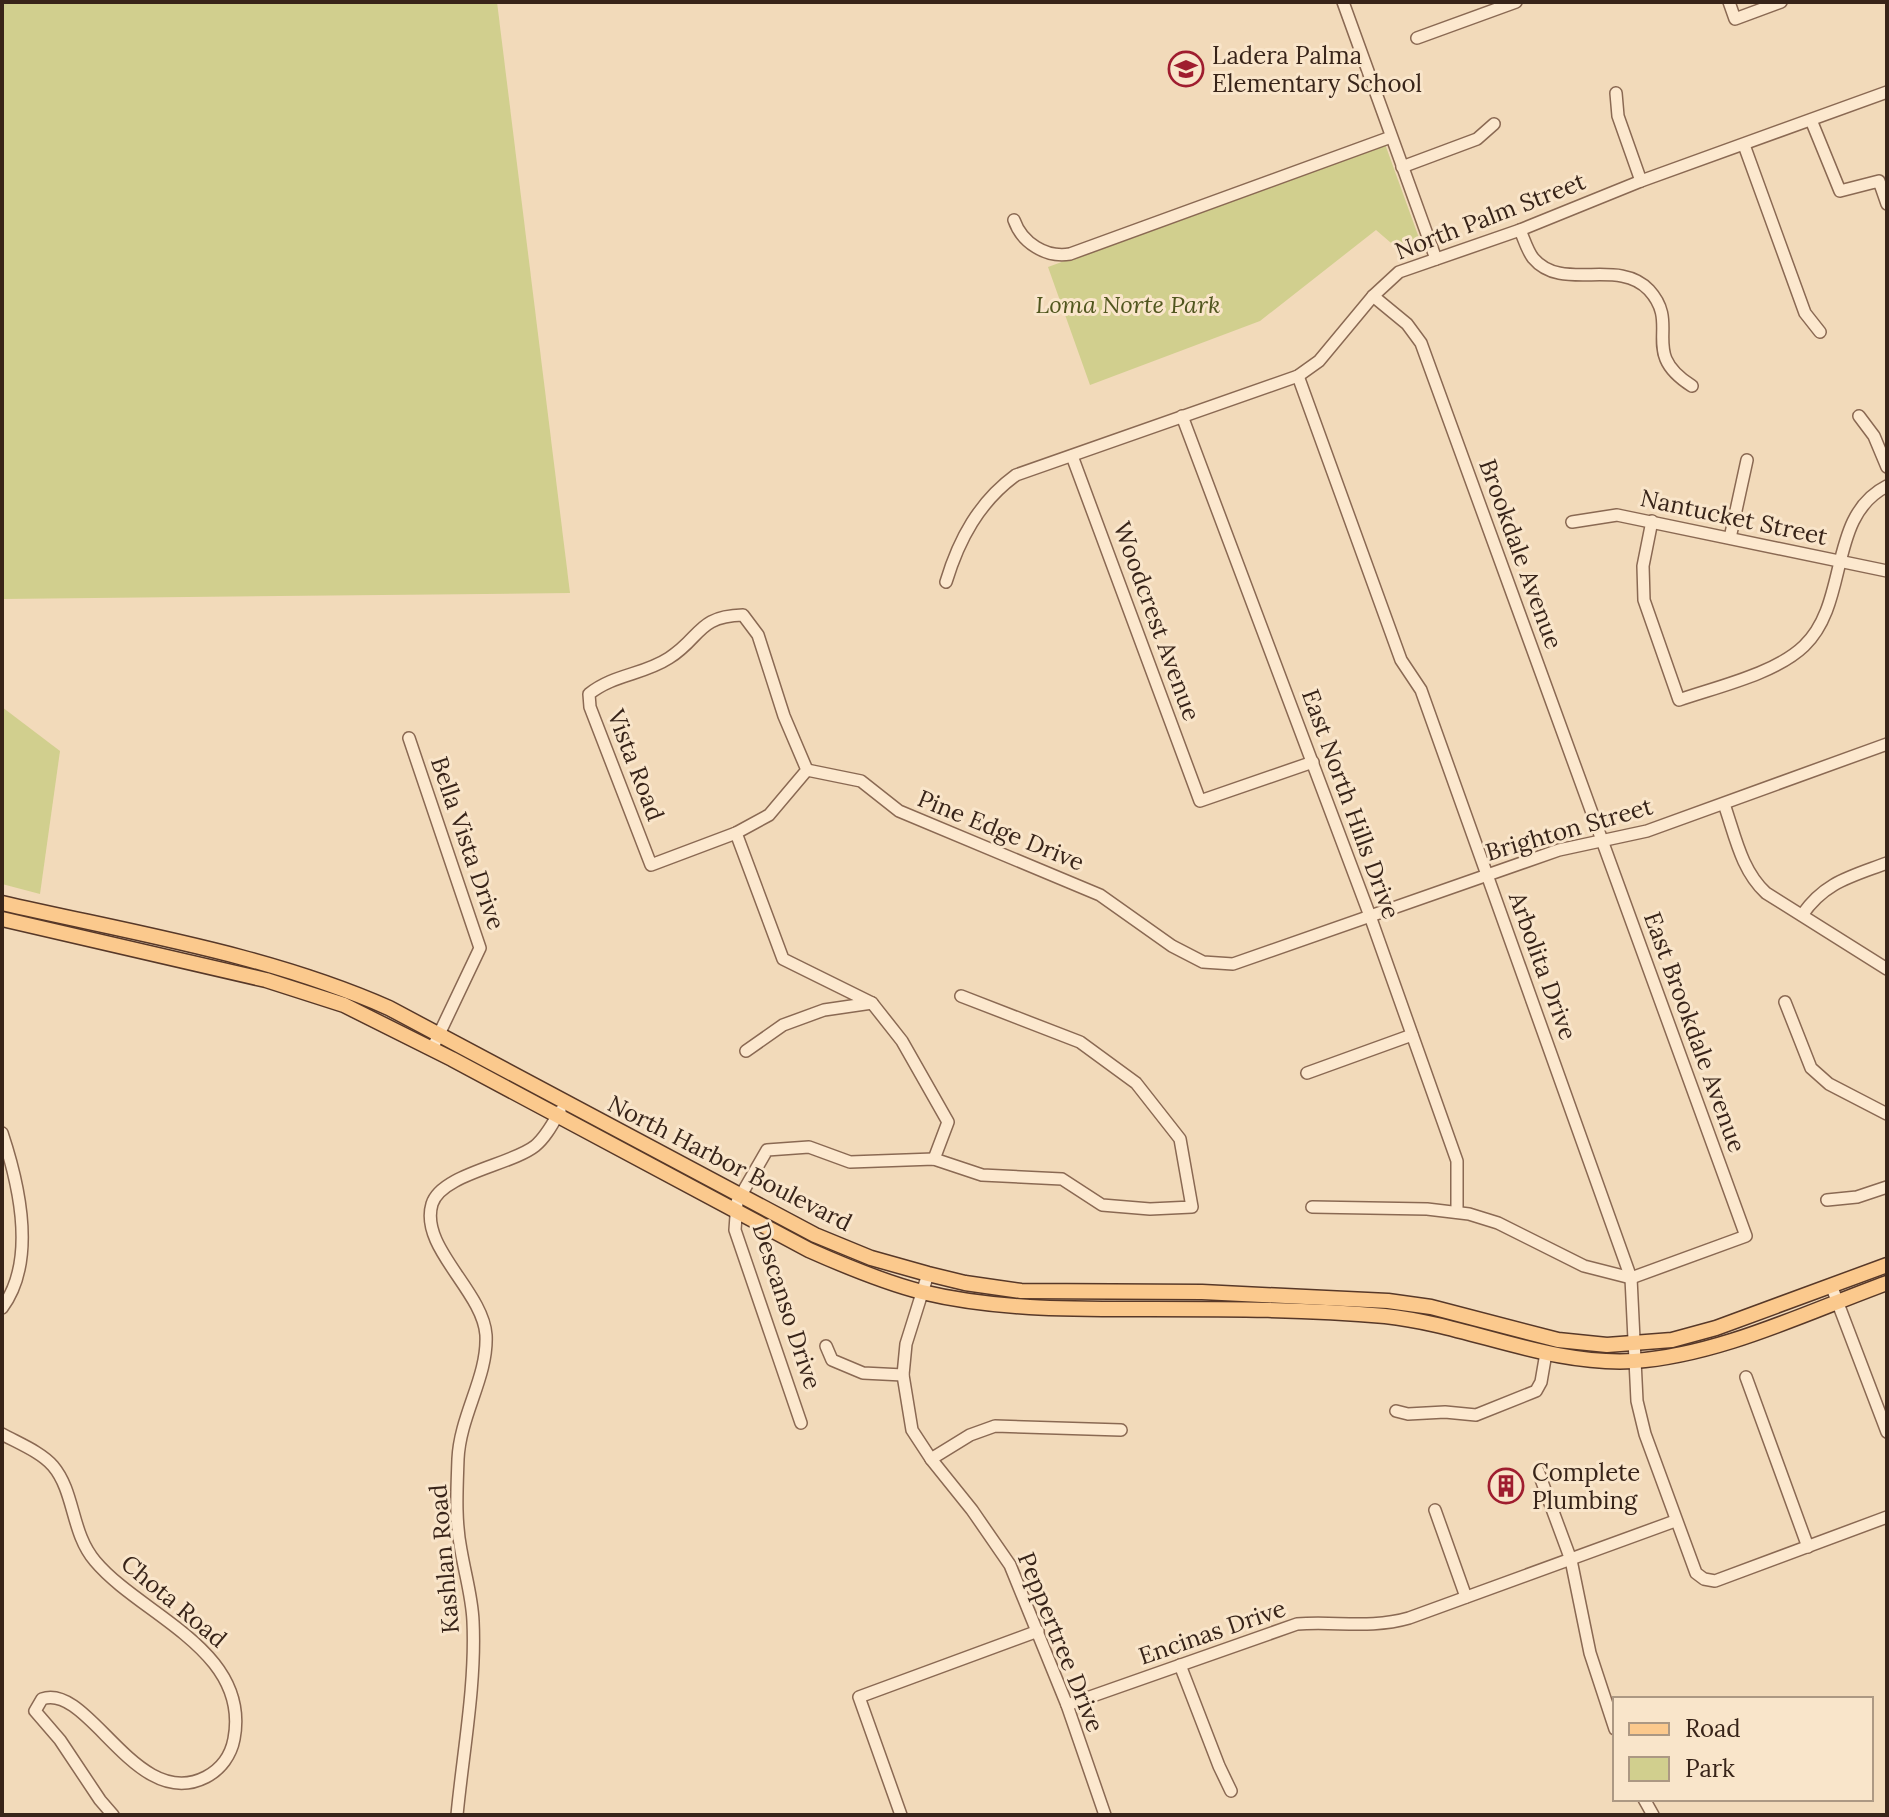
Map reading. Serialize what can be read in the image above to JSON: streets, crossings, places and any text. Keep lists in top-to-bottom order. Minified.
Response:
{"streets":{"main road":["North Harbor Boulevard"],"street":["North Palm Street","Nantucket Street","Brookdale Avenue","Woodcrest Avenue","Vista Road","East North Hills Drive","Brighton Street","Pine Edge Drive","Bella Vista Drive","Arbolita Drive","East Brookdale Avenue","Descanso Drive","Kashlan Road","Chota Road","Encinas Drive","Peppertree Drive"]},"crossings":[["North Palm Street","Brookdale Avenue"],["North Palm Street","Woodcrest Avenue"],["North Palm Street","East North Hills Drive"],["North Palm Street","Arbolita Drive"],["Brookdale Avenue","Brighton Street"],["Brookdale Avenue","East Brookdale Avenue"],["Woodcrest Avenue","East North Hills Drive"],["Vista Road","Pine Edge Drive"],["East North Hills Drive","Brighton Street"],["Brighton Street","Pine Edge Drive"],["Brighton Street","Arbolita Drive"],["Brighton Street","East Brookdale Avenue"],["Bella Vista Drive","North Harbor Boulevard"],["Arbolita Drive","East Brookdale Avenue"],["Arbolita Drive","North Harbor Boulevard"],["Arbolita Drive","Encinas Drive"],["North Harbor Boulevard","Descanso Drive"],["North Harbor Boulevard","Kashlan Road"],["North Harbor Boulevard","Peppertree Drive"],["Encinas Drive","Peppertree Drive"]],"parks":["Loma Norte Park"],"places":{"school or university":["Ladera Palma Elementary School"],"building":["Complete Plumbing"]},"legend":["Road","Park"]}
